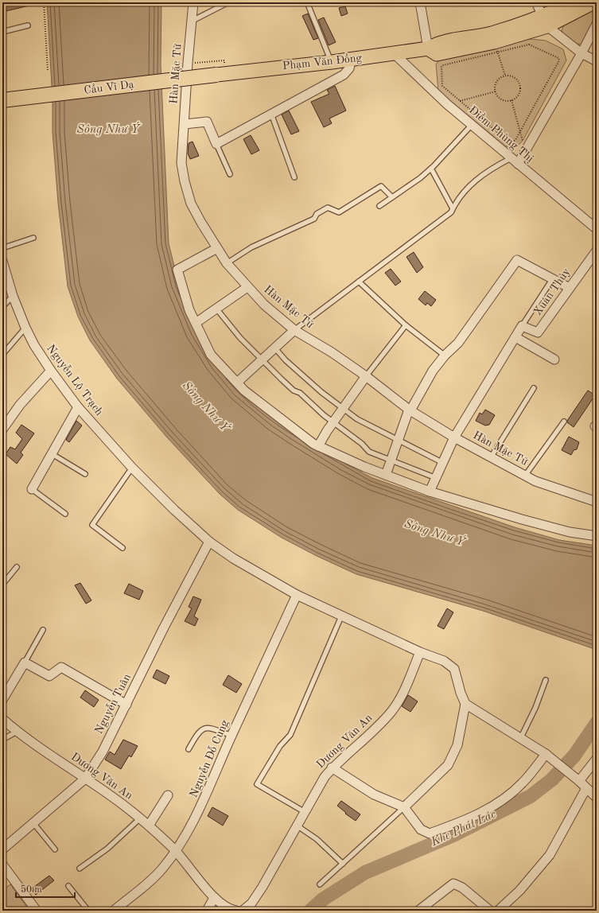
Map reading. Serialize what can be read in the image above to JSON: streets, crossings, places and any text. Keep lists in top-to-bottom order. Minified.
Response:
{"streets":{"highway":["Cầu Vĩ Dạ"],"main road":["Phạm Văn Đồng"],"street":["Hàn Mặc Tử","Điềm Phùng Thị","Xuân Thủy","Nguyễn Lộ Trạch","Nguyễn Tuân","Dương Văn An","Nguyễn Đỗ Cung"]},"crossings":[["Phạm Văn Đồng","Cầu Vĩ Dạ"],["Phạm Văn Đồng","Điềm Phùng Thị"],["Nguyễn Lộ Trạch","Nguyễn Tuân"],["Nguyễn Lộ Trạch","Dương Văn An"],["Nguyễn Lộ Trạch","Nguyễn Đỗ Cung"],["Nguyễn Tuân","Dương Văn An"],["Dương Văn An","Nguyễn Đỗ Cung"]],"water":["Sông Như Ý","Khe Phát Lác"],"scale_bar":"50 m"}
